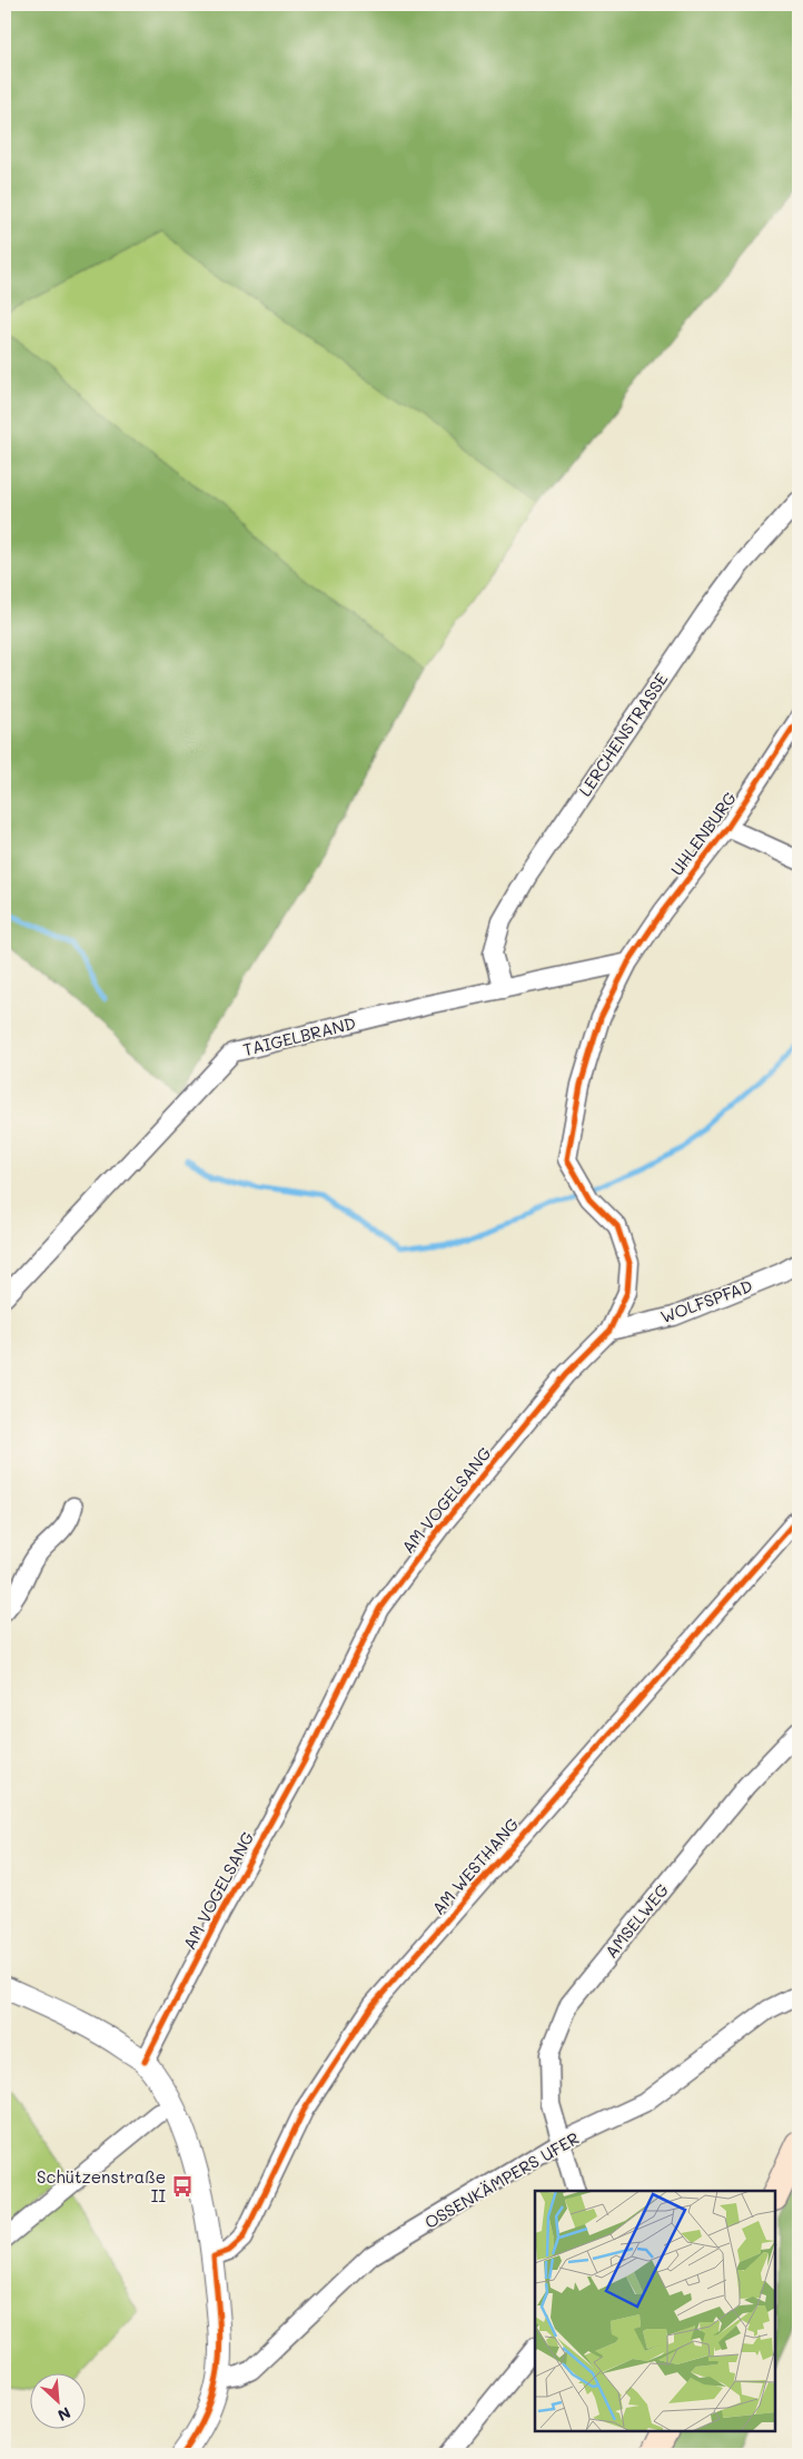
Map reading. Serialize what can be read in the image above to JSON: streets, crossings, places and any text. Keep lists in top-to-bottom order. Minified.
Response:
{"streets":{"street":["LERCHENSTRASSE","UHLENBURG","TAIGELBRAND","WOLFSPFAD","AM VOGELSANG","AM WESTHANG","AMSELWEG","OSSENKÄMPERS UFER"]},"crossings":[["LERCHENSTRASSE","TAIGELBRAND"],["UHLENBURG","TAIGELBRAND"],["UHLENBURG","AM VOGELSANG"],["TAIGELBRAND","AM VOGELSANG"],["WOLFSPFAD","AM VOGELSANG"],["AMSELWEG","OSSENKÄMPERS UFER"]],"places":{"bus stop":["Schützenstraße II"]},"north":"bottom right"}
